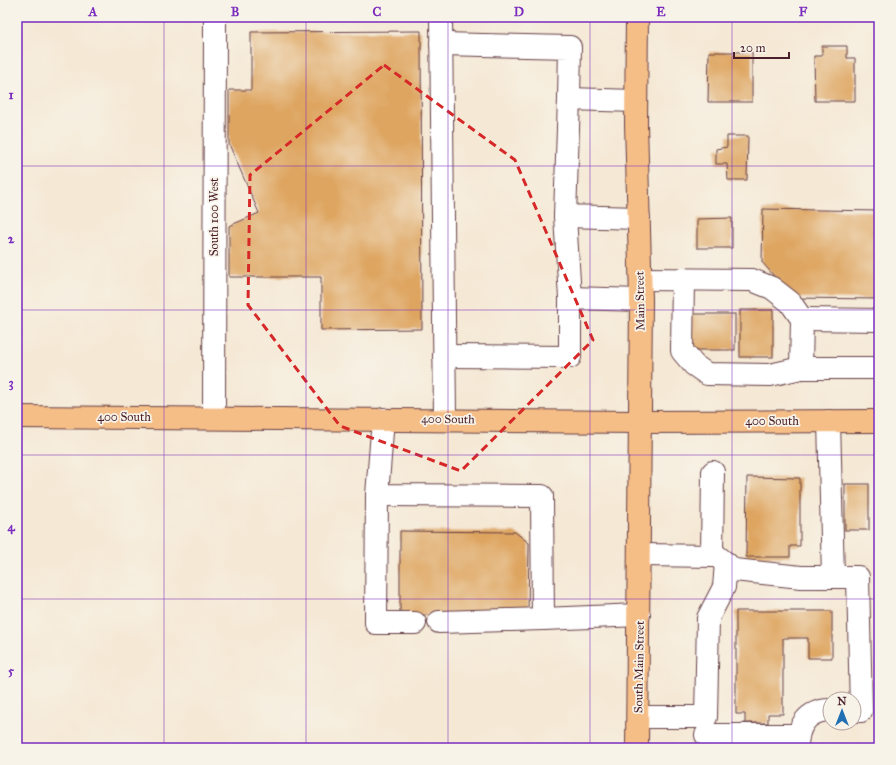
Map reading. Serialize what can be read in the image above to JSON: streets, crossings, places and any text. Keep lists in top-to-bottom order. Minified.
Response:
{"streets":{"main road":["Main Street","400 South","South Main Street"],"street":["South 100 West"]},"crossings":[["South 100 West","400 South"],["Main Street","400 South"],["Main Street","South Main Street"]],"scale_bar":"20 m","north":"top","grid":{"columns":["A","B","C","D","E","F"],"rows":["1","2","3","4","5"]}}
